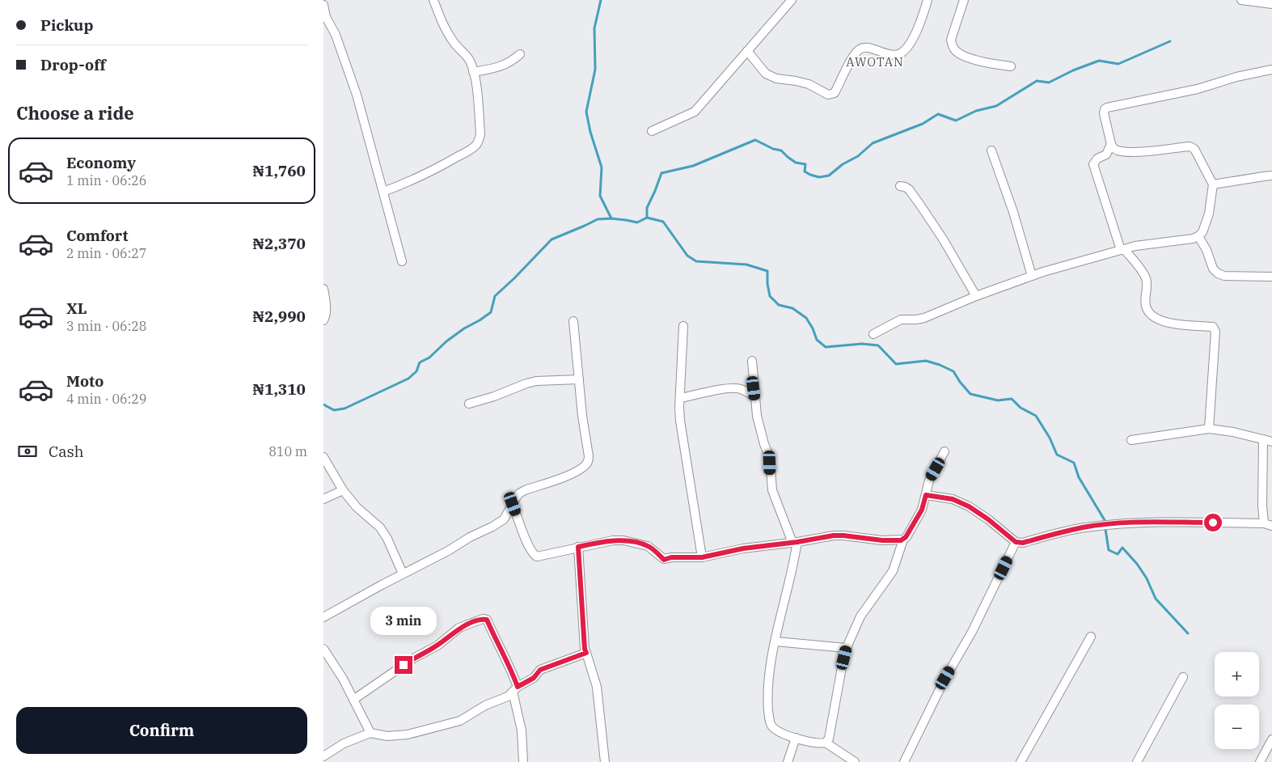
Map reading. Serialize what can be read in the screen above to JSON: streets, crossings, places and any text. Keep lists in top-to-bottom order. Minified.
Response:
{"districts":["AWOTAN"],"page":{"banner":["Pickup","Drop-off"],"heading":"Choose a ride","list":[{"name":"Economy","note":"1 min · 06:26","value":"₦1,760"},{"name":"Comfort","note":"2 min · 06:27","value":"₦2,370"},{"name":"XL","note":"3 min · 06:28","value":"₦2,990"},{"name":"Moto","note":"4 min · 06:29","value":"₦1,310"}],"pay":["Cash","810 m"],"bubble":"3 min","map_buttons":["+","−"],"buttons":"Confirm"}}
